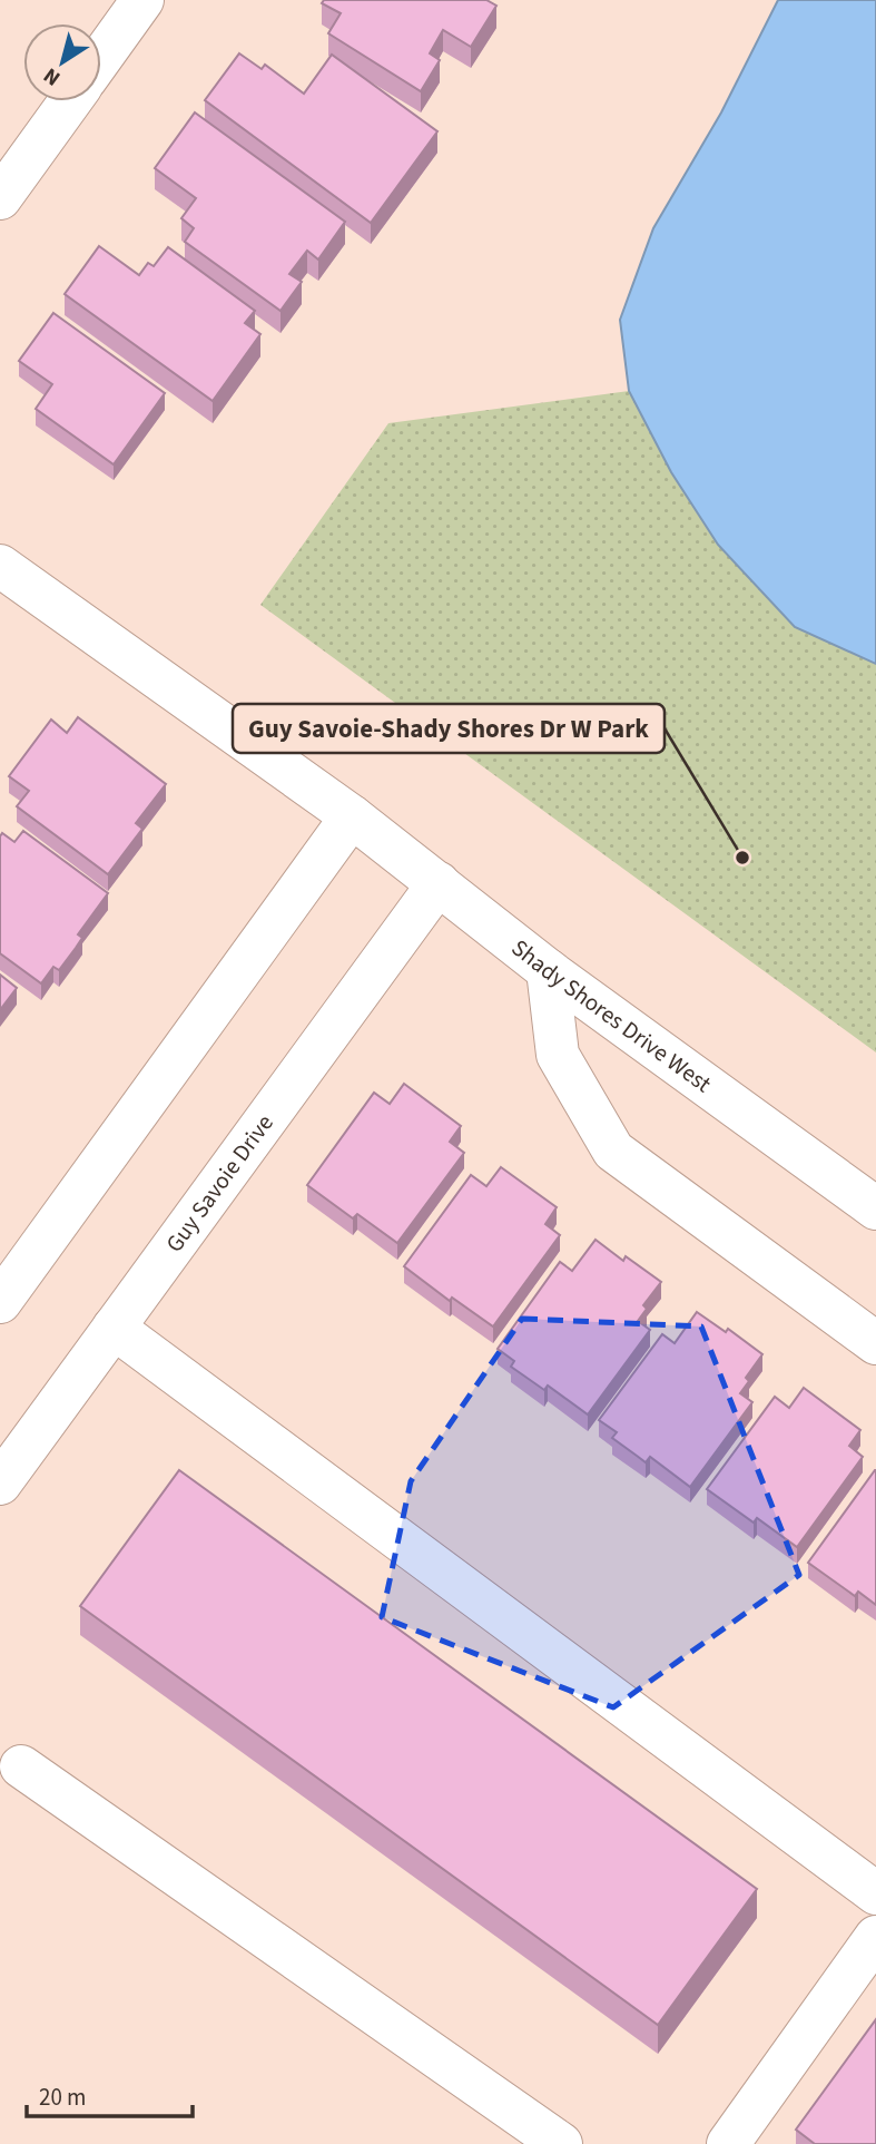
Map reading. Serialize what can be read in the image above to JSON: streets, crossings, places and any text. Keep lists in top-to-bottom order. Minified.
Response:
{"streets":{"street":["Shady Shores Drive West","Guy Savoie Drive"]},"crossings":[["Shady Shores Drive West","Guy Savoie Drive"]],"places":["Guy Savoie-Shady Shores Dr W Park"],"scale_bar":"20 m","north":"bottom left"}
